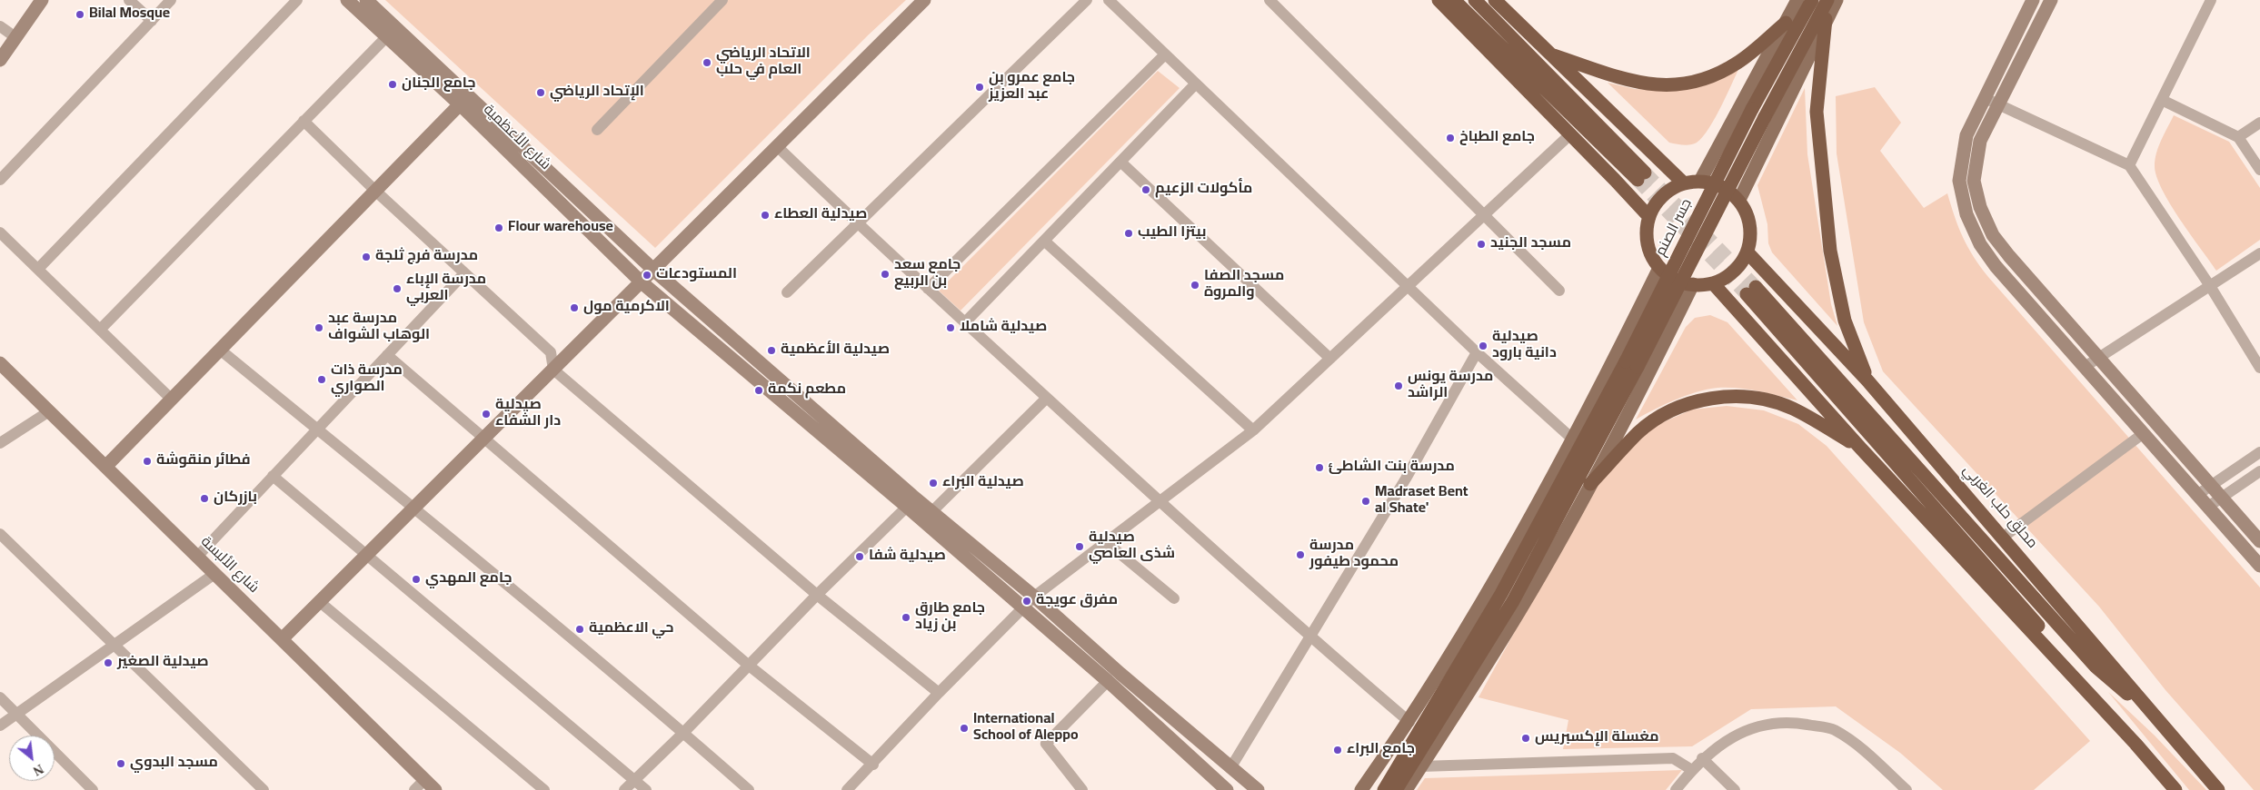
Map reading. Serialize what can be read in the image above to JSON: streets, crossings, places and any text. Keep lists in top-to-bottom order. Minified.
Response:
{"streets":{"highway":["جسر الصنم","محلق حلب الغربي"],"street":["شارع الأعظمية","شارع الألبسة"]},"places":["Bilal Mosque","الاتحاد الرياضي العام في حلب","جامع الجنان","جامع عمرو بن عبد العزيز","الإتحاد الرياضي","جامع الطباخ","مأكولات الزعيم","صيدلية العطاء","Flour warehouse","بيتزا الطيب","مسجد الجنيد","مدرسة فرج ثلجة","جامع سعد بن الربيع","المستودعات","مسجد الصفا والمروة","مدرسة الإباء العربي","الاكرمية مول","مدرسة عبد الوهاب الشواف","صيدلية شاملا","صيدلية دانية بارود","صيدلية الأعظمية","مدرسة ذات الصواري","مدرسة يونس الراشد","مطعم نكمة","صيدلية دار الشفاء","فطائر منقوشة","مدرسة بنت الشاطئ","صيدلية البراء","بازركان","Madraset Bent al Shate'","صيدلية شذى العاصي","مدرسة محمود طيفور","صيدلية شفا","جامع المهدي","مفرق عويجة","جامع طارق بن زياد","حي الاعظمية","صيدلية الصغير","International School of Aleppo","مغسلة الإكسبريس","جامع البراء","مسجد البدوي"],"north":"bottom right"}
